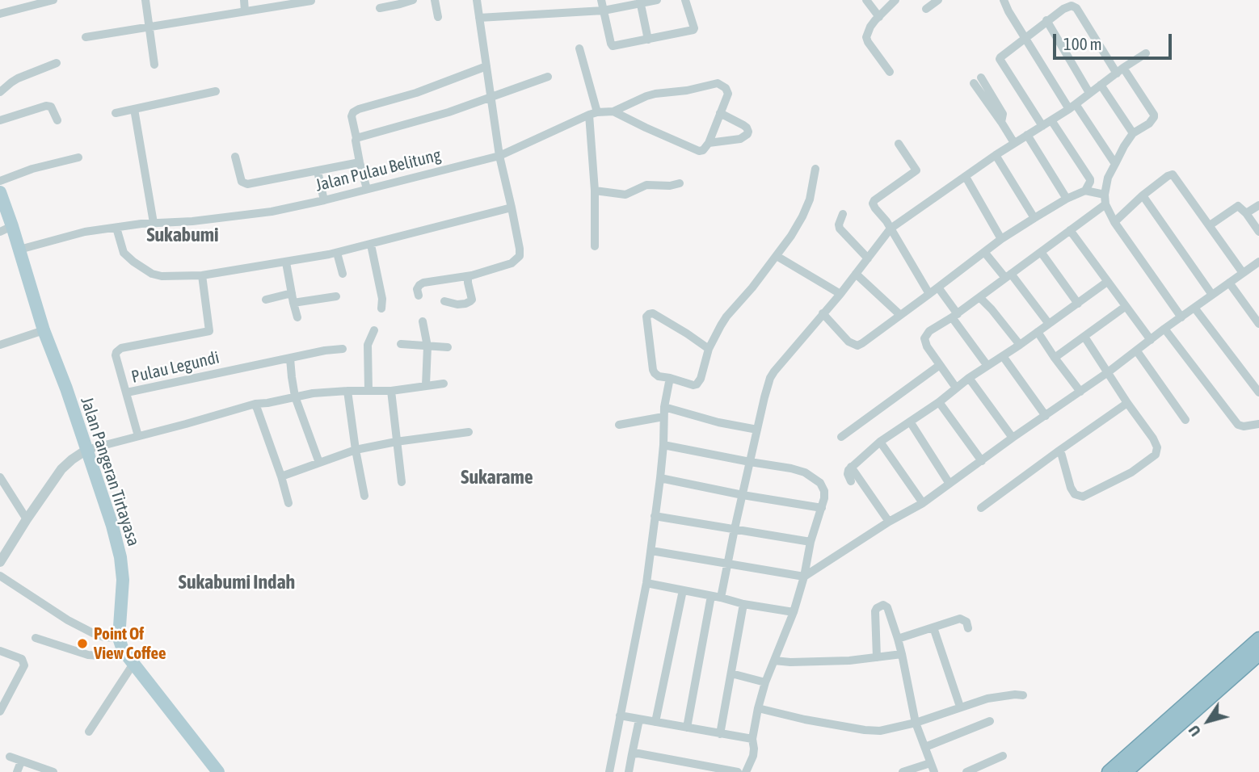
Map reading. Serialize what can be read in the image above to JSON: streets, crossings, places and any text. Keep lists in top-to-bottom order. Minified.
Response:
{"streets":{"main road":["Jalan Pangeran Tirtayasa"],"street":["Jalan Pulau Belitung","Pulau Legundi"]},"crossings":[["Jalan Pulau Belitung","Jalan Pangeran Tirtayasa"]],"districts":["Sukabumi","Sukarame","Sukabumi Indah"],"places":["Point Of View Coffee"],"scale_bar":"100 m","north":"bottom left"}
